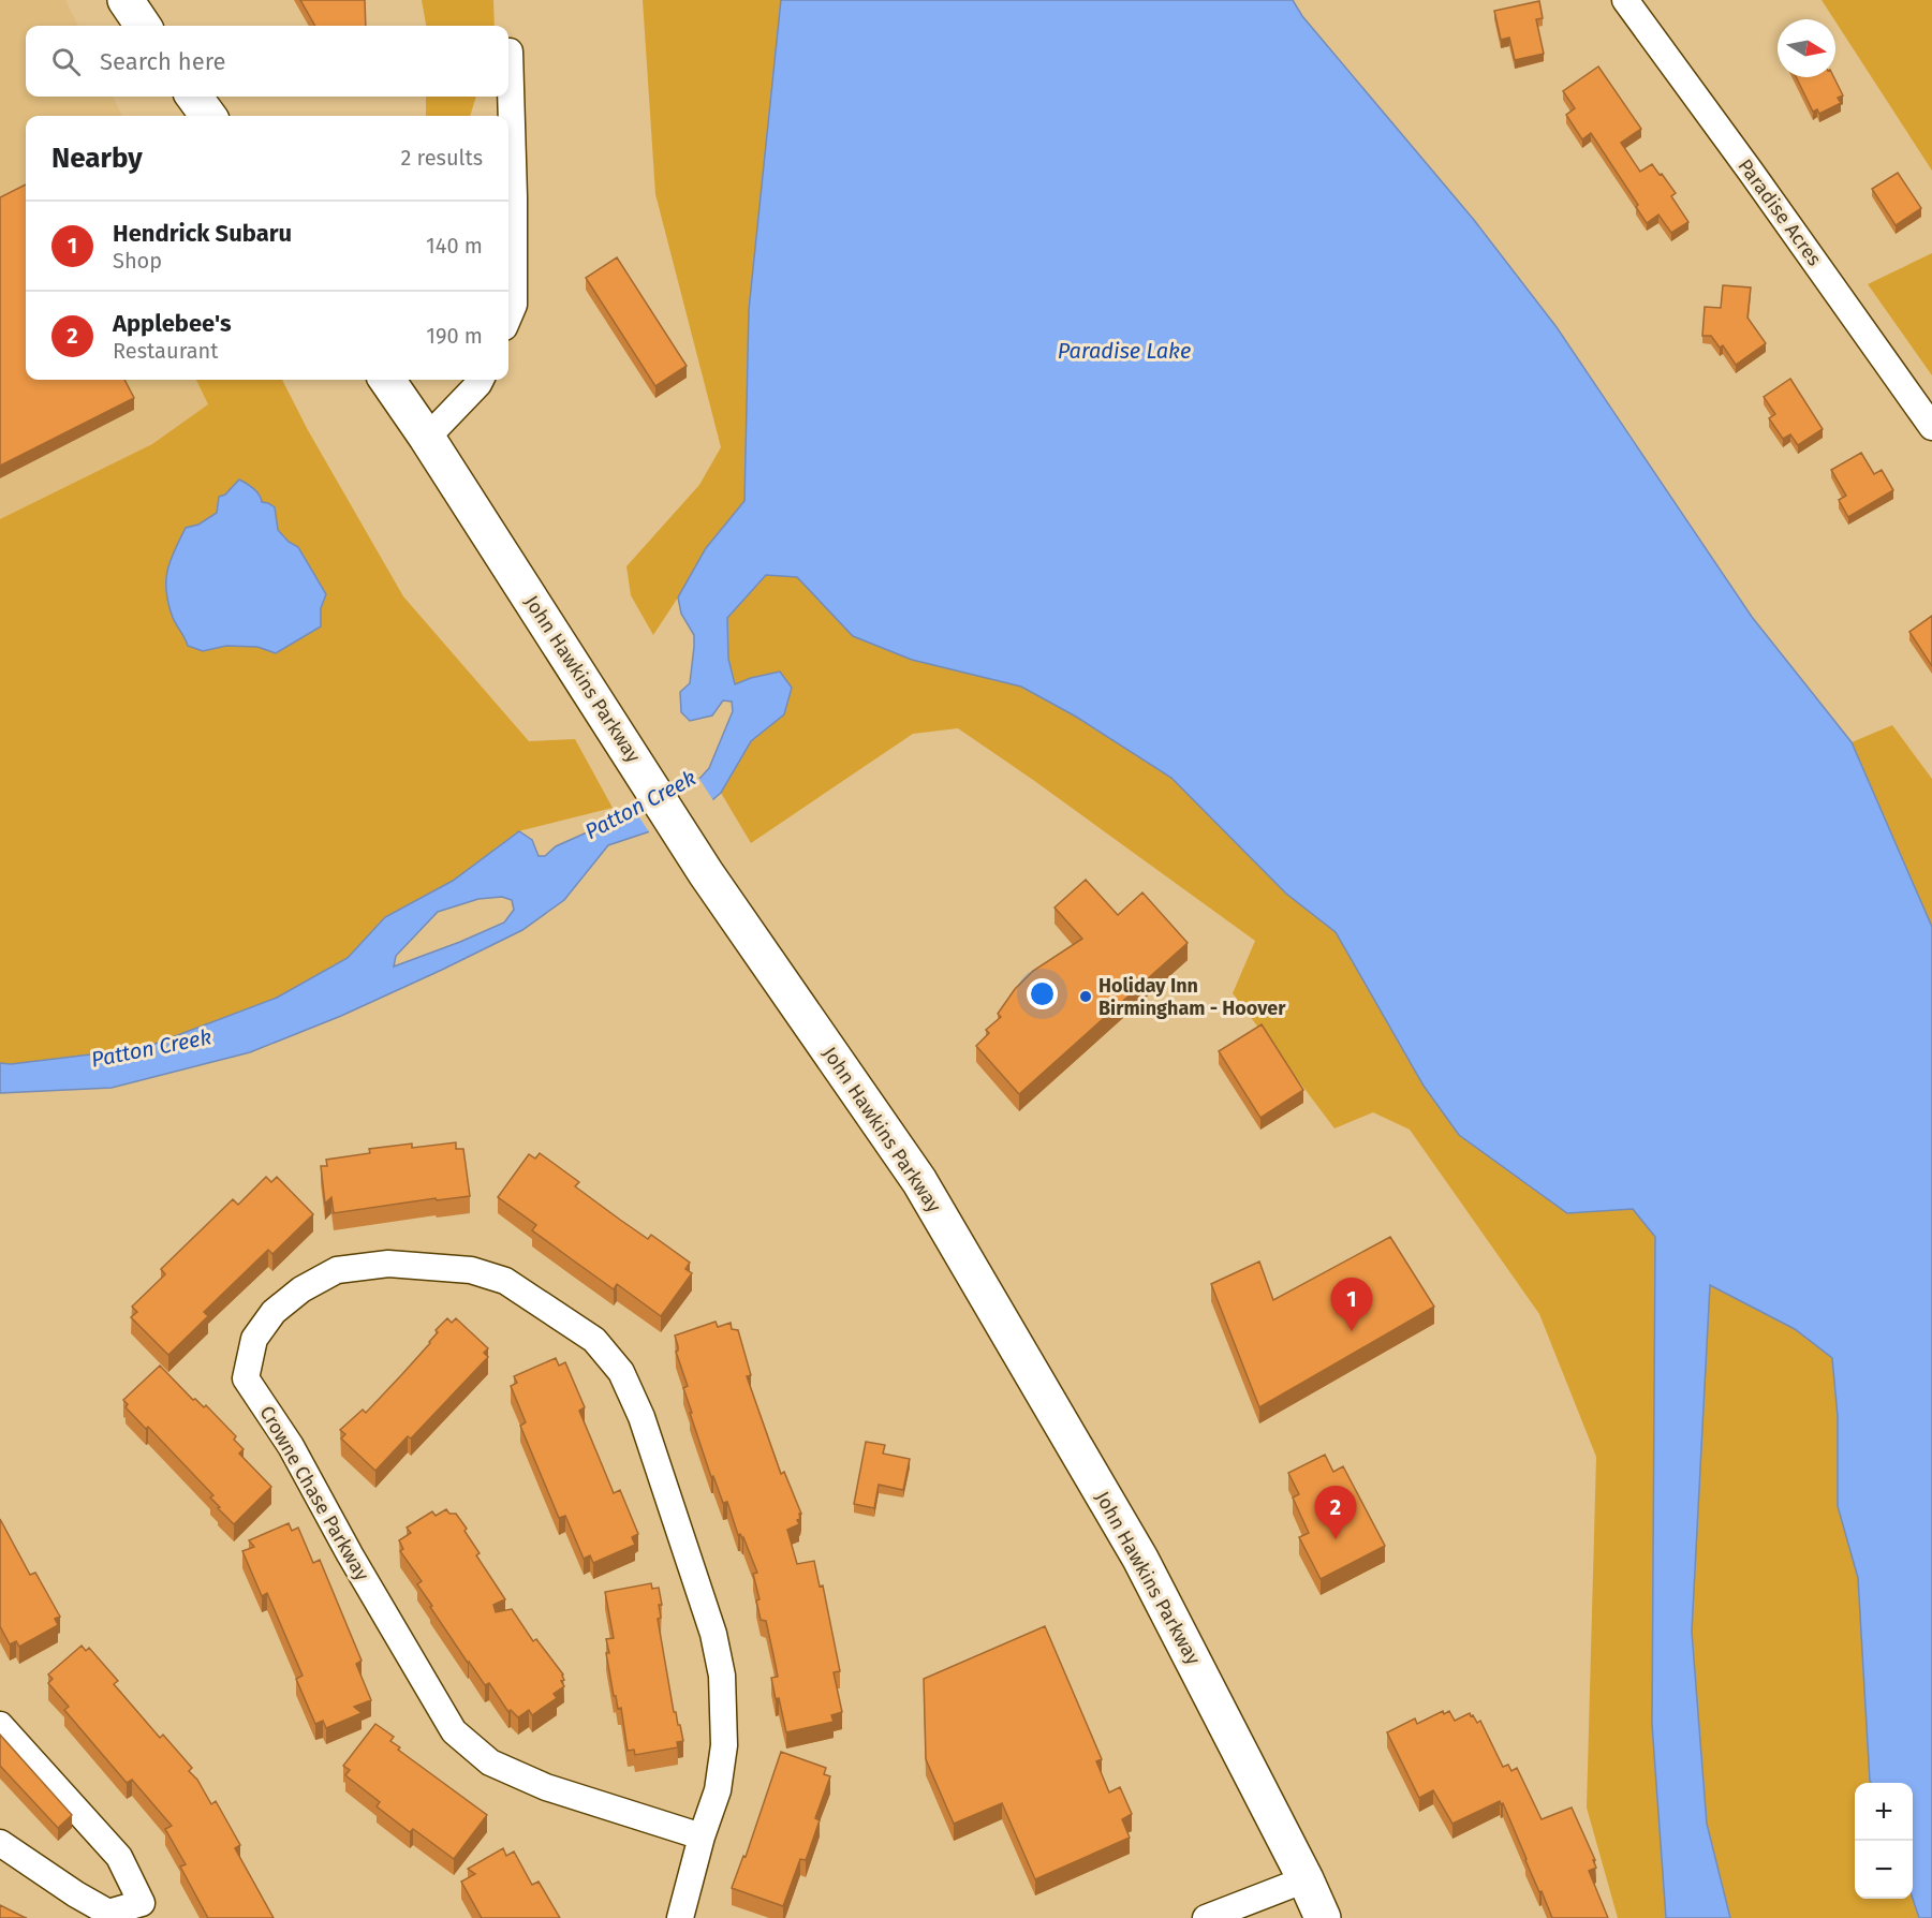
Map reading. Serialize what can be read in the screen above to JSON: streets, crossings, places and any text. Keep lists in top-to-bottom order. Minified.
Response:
{"streets":{"main road":["John Hawkins Parkway"],"street":["Paradise Acres","Crowne Chase Parkway"]},"water":["Paradise Lake","Patton Creek"],"places":["Holiday Inn Birmingham - Hoover"],"north":"right","page":{"search":"Search here","heading":["Nearby","2 results"],"list":[{"mark":"1","name":"Hendrick Subaru","note":"Shop","value":"140 m"},{"mark":"2","name":"Applebee's","note":"Restaurant","value":"190 m"}],"pins":["1","2"],"map_buttons":["+","−"]}}
